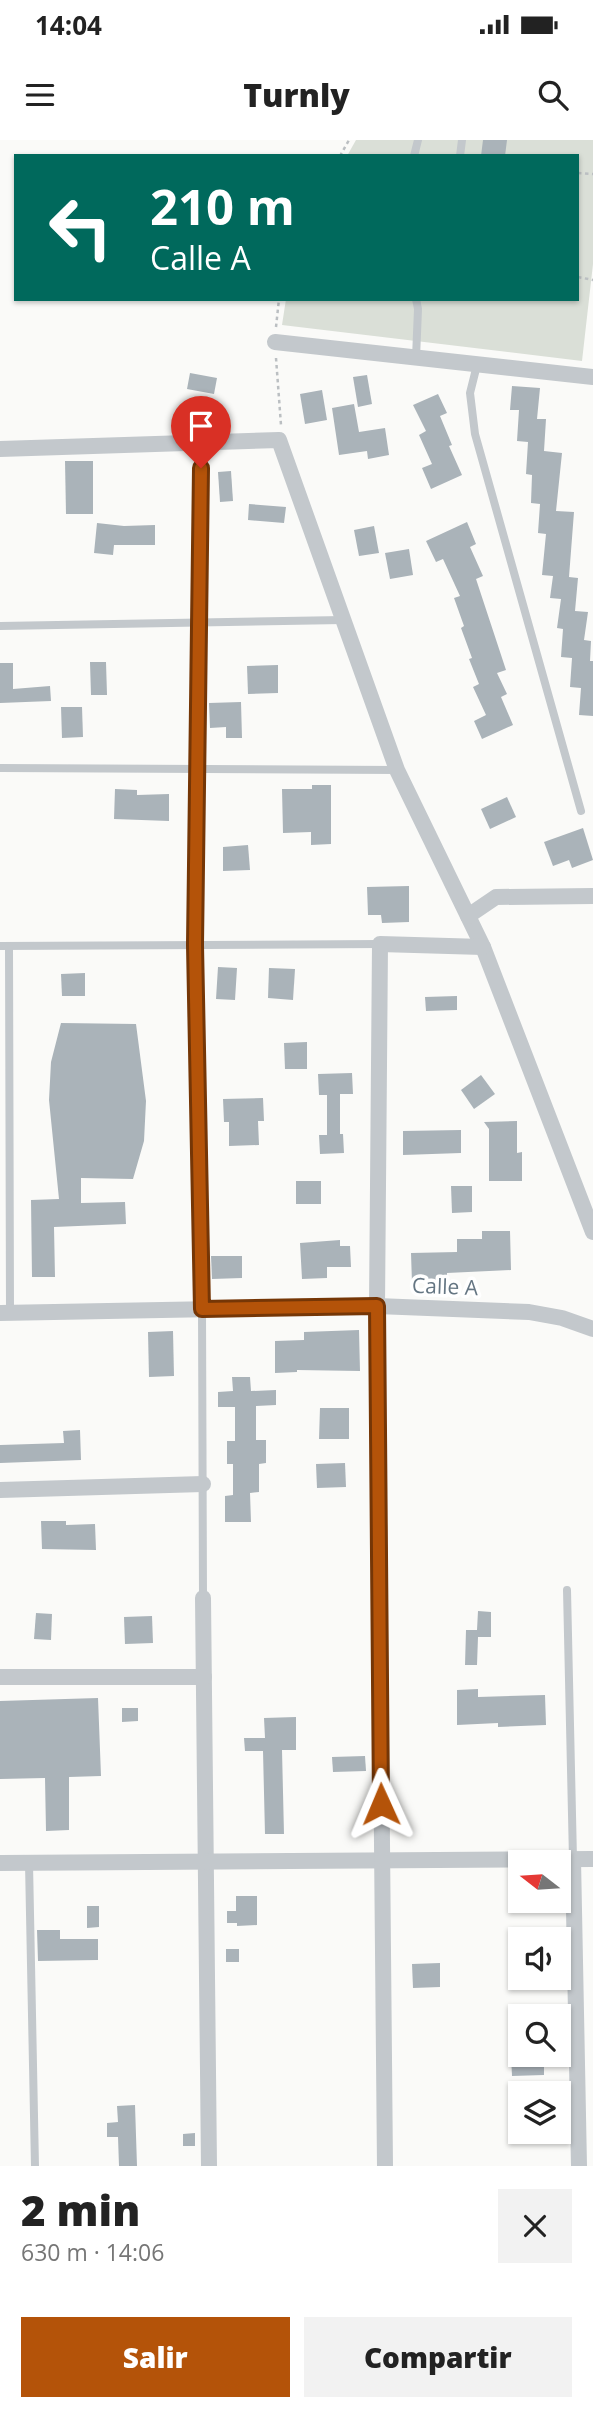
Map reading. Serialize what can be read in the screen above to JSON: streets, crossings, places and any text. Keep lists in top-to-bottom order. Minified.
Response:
{"streets":{"street":["Calle A"]},"north":"left","page":{"status":"14:04","header":"Turnly","turn":["210 m","Calle A"],"heading":["2 min","630 m · 14:06"],"buttons":["Salir","Compartir"]}}
